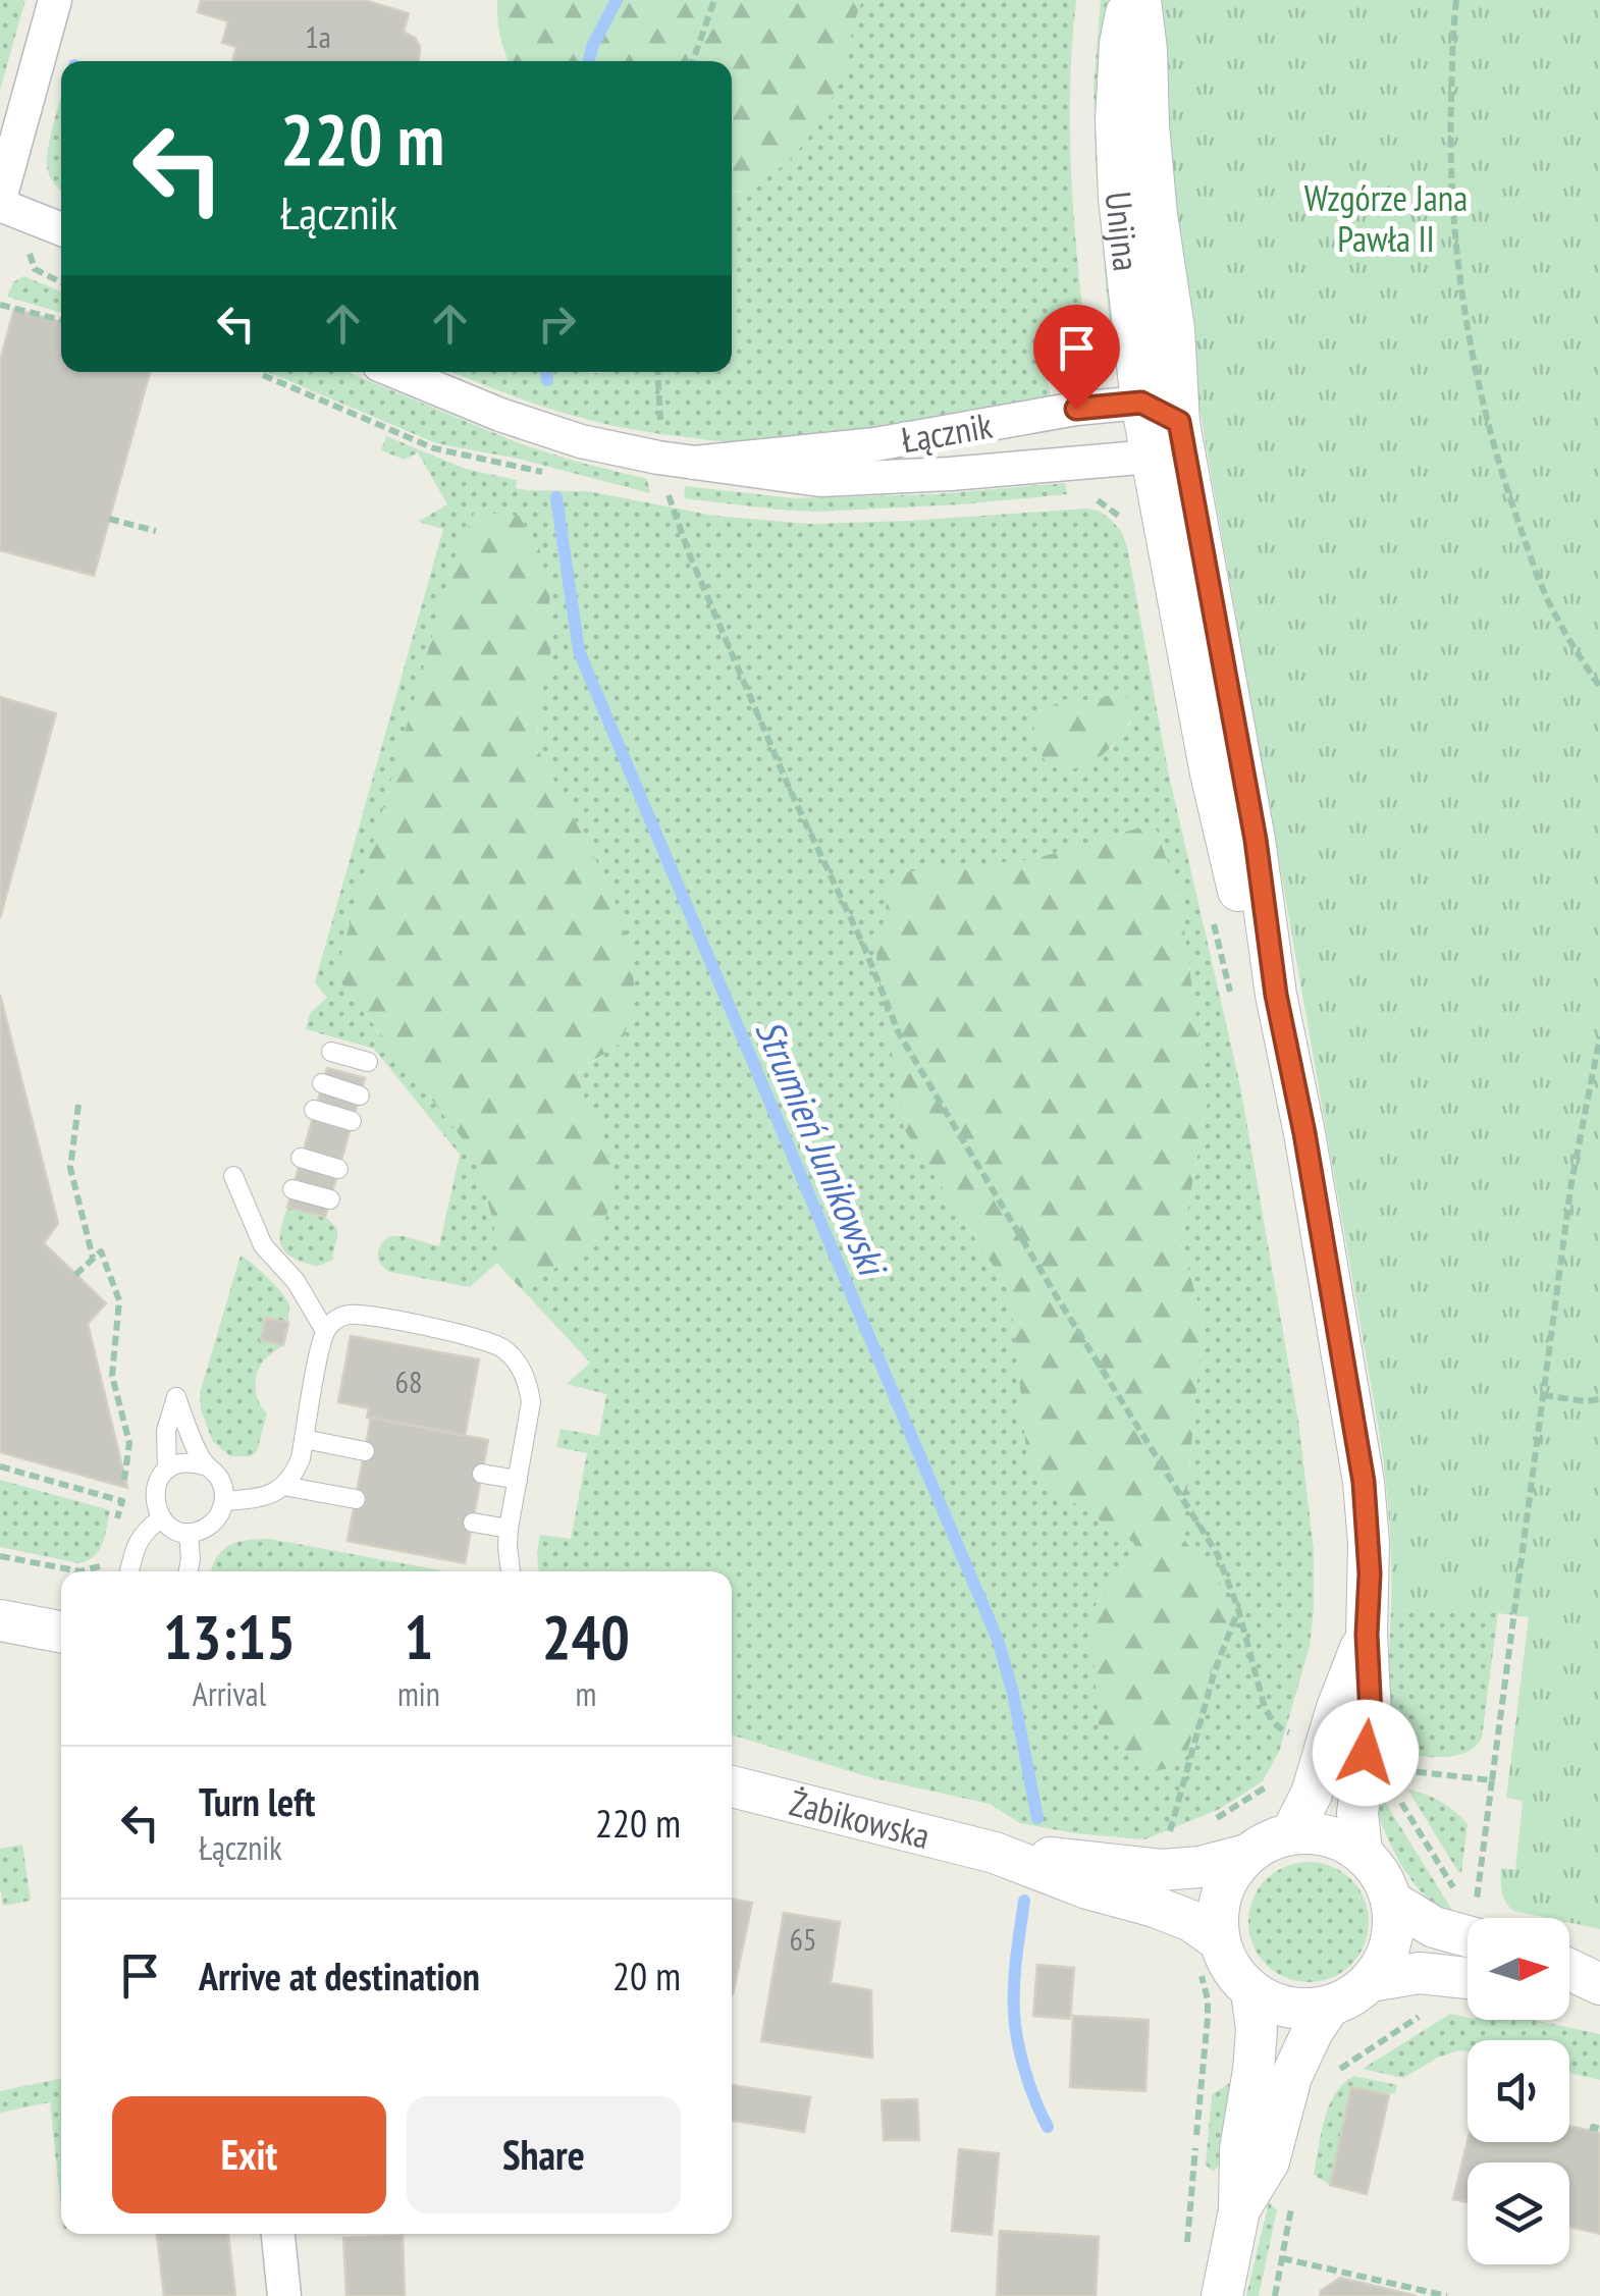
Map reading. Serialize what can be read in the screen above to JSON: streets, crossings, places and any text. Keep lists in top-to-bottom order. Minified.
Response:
{"streets":{"street":["Unijna","Łącznik","Żabikowska"]},"crossings":[["Unijna","Łącznik"],["Unijna","Żabikowska"]],"water":["Strumień Junikowski"],"parks":["Wzgórze Jana Pawła II"],"house_numbers":["1a","68","65"],"north":"right","page":{"turn":["220 m","Łącznik"],"eta":["13:15","Arrival","1","min","240","m"],"list":[{"name":"Turn left","note":"Łącznik","value":"220 m"},{"name":"Arrive at destination","value":"20 m"}],"buttons":["Exit","Share"]}}
